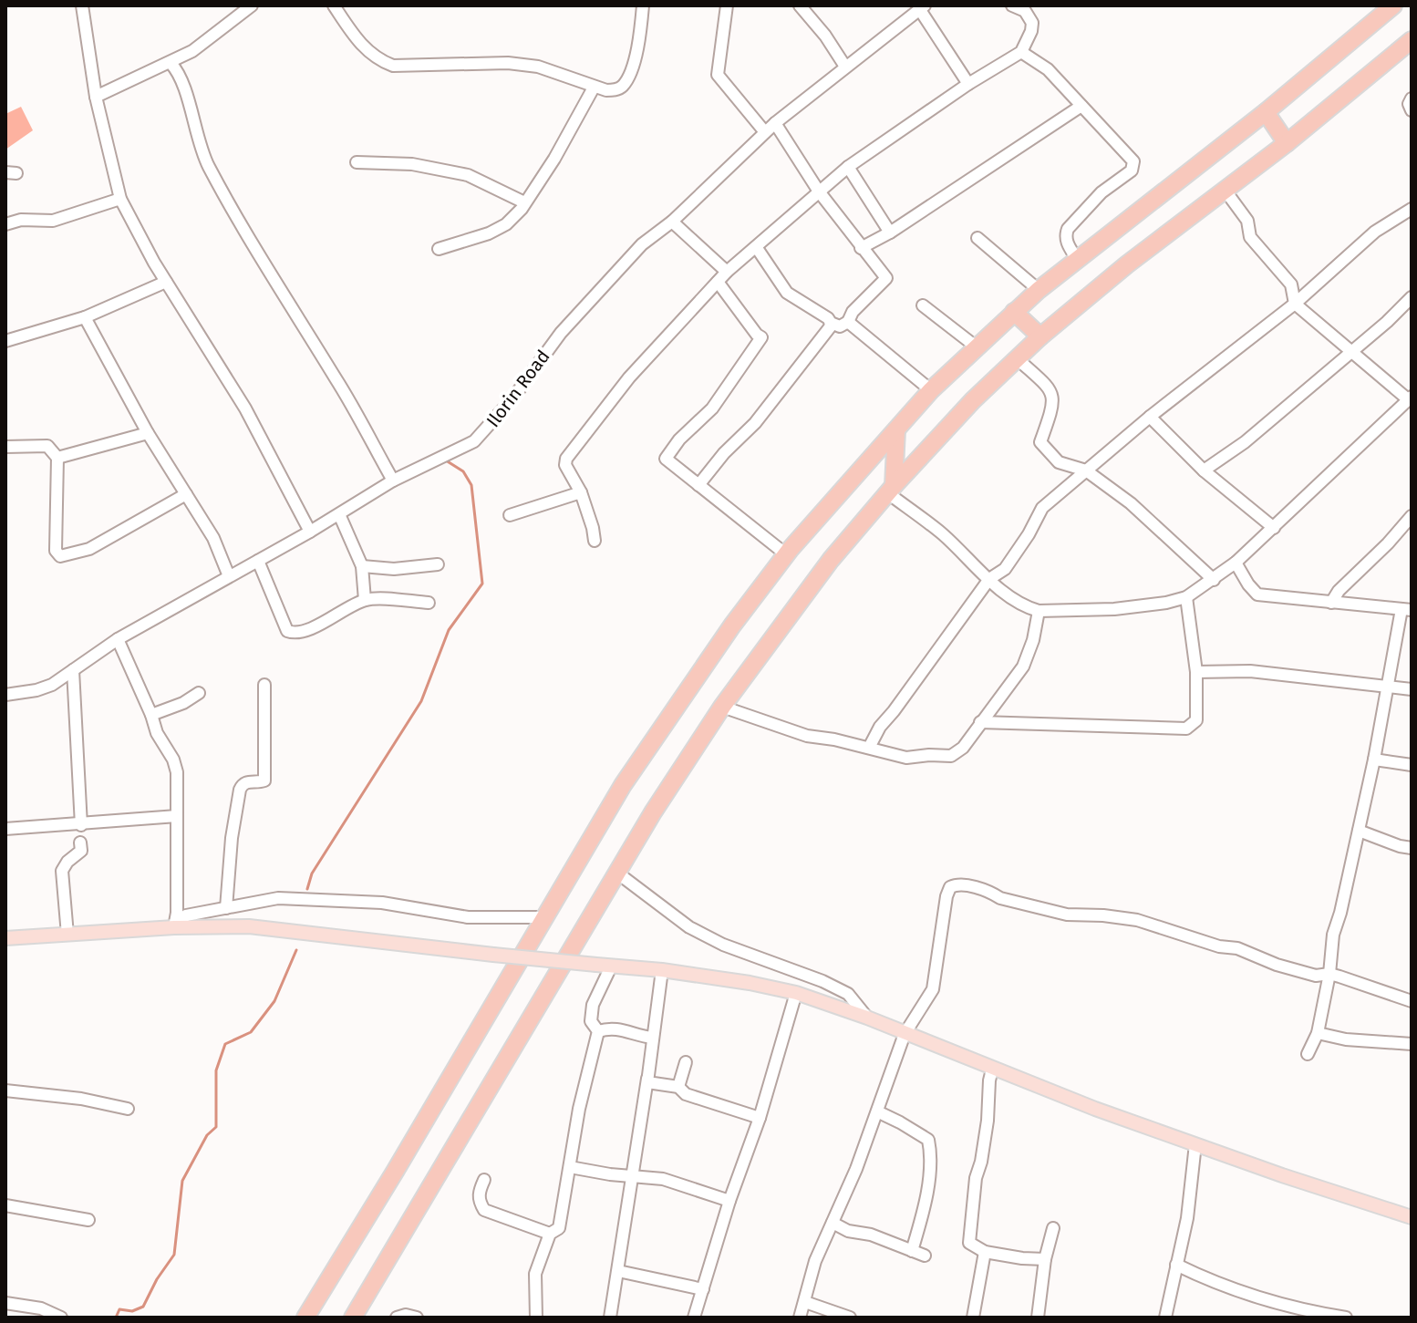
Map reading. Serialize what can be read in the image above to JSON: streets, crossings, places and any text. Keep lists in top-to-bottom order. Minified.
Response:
{"streets":{"street":["Ilorin Road"]}}
